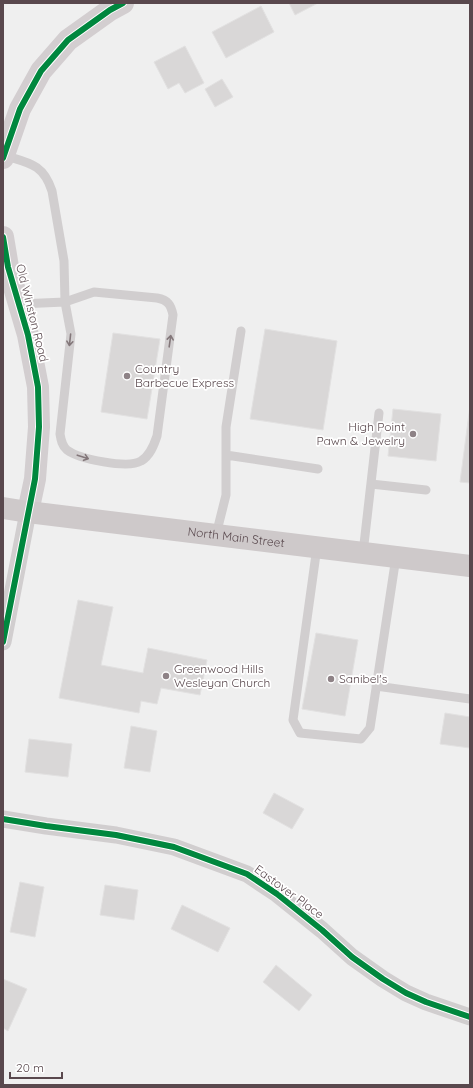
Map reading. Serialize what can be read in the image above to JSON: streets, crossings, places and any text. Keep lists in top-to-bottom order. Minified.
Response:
{"streets":{"main road":["North Main Street"],"street":["Old Winston Road","Eastover Place"]},"crossings":[["Old Winston Road","North Main Street"]],"places":["Country Barbecue Express","High Point Pawn & Jewelry","Greenwood Hills Wesleyan Church","Sanibel's"],"scale_bar":"20 m"}
